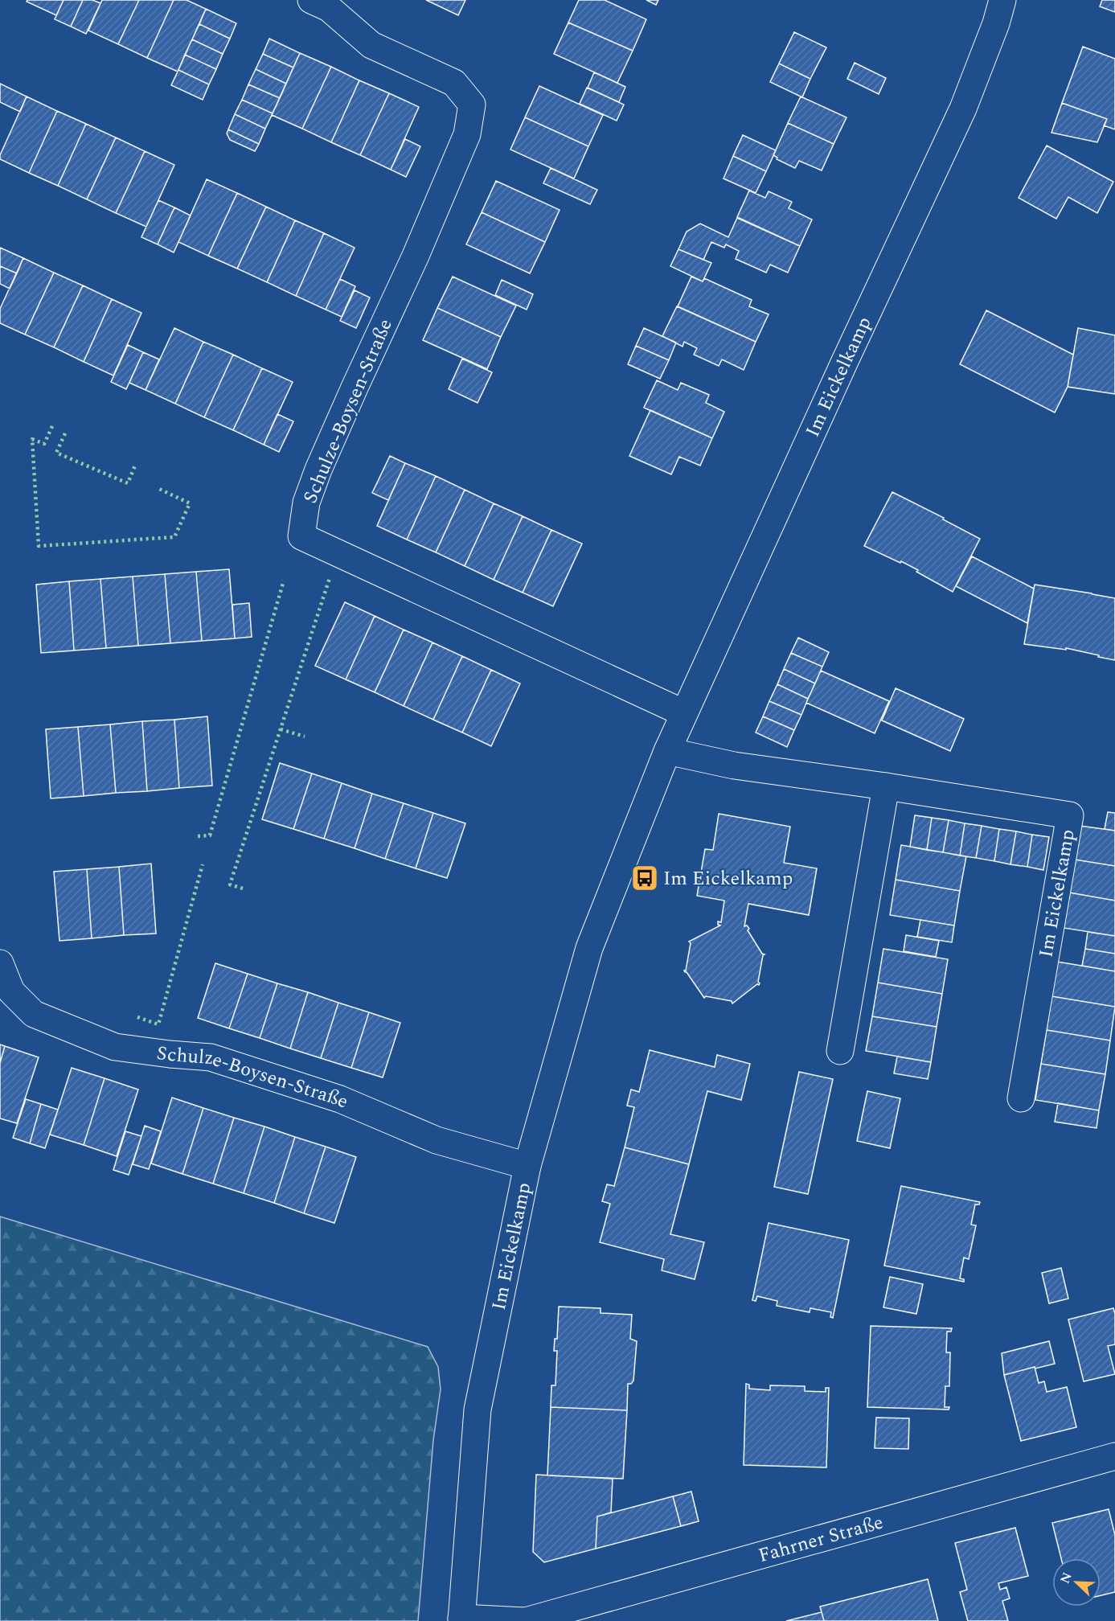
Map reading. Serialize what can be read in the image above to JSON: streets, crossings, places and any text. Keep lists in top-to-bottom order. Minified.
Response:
{"streets":{"street":["Im Eickelkamp","Schulze-Boysen-Straße","Fahrner Straße"]},"crossings":[["Im Eickelkamp","Schulze-Boysen-Straße"],["Im Eickelkamp","Fahrner Straße"]],"places":{"bus stop":["Im Eickelkamp"]},"north":"top left"}
